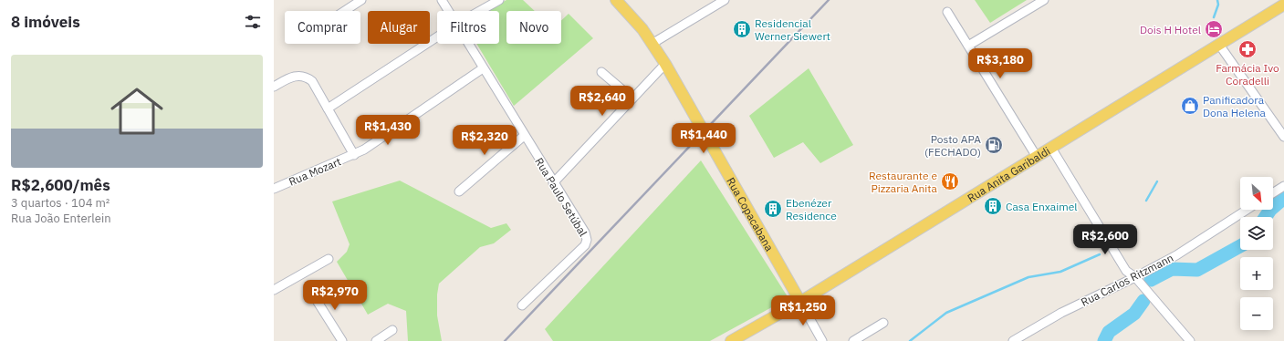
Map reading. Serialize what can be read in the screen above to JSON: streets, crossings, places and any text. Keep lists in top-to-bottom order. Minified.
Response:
{"streets":{"main road":["Rua Anita Garibaldi","Rua Copacabana"],"street":["Rua Mozart","Rua Paulo Setúbal","Rua Carlos Ritzmann"]},"crossings":[["Rua Mozart","Rua Paulo Setúbal"],["Rua Anita Garibaldi","Rua Copacabana"]],"places":{"building":["Residencial Werner Siewert","Casa Enxaimel","Ebenézer Residence"],"hotel":["Dois H Hotel"],"pharmacy":["Farmácia Ivo Coradelli"],"shop":["Panificadora Dona Helena"],"fuel station":["Posto APA (FECHADO)"],"restaurant":["Restaurante e Pizzaria Anita"]},"north":"bottom right","page":{"heading":"8 imóveis","chip":["Comprar","Alugar","Filtros","Novo"],"list":[{"name":"R$2,600/mês","note":"3 quartos · 104 m² · Rua João Enterlein"}],"price":["R$3,180","R$2,640","R$1,430","R$1,440","R$2,320","R$2,600","R$2,970","R$1,250"],"map_buttons":["+","−"]}}
